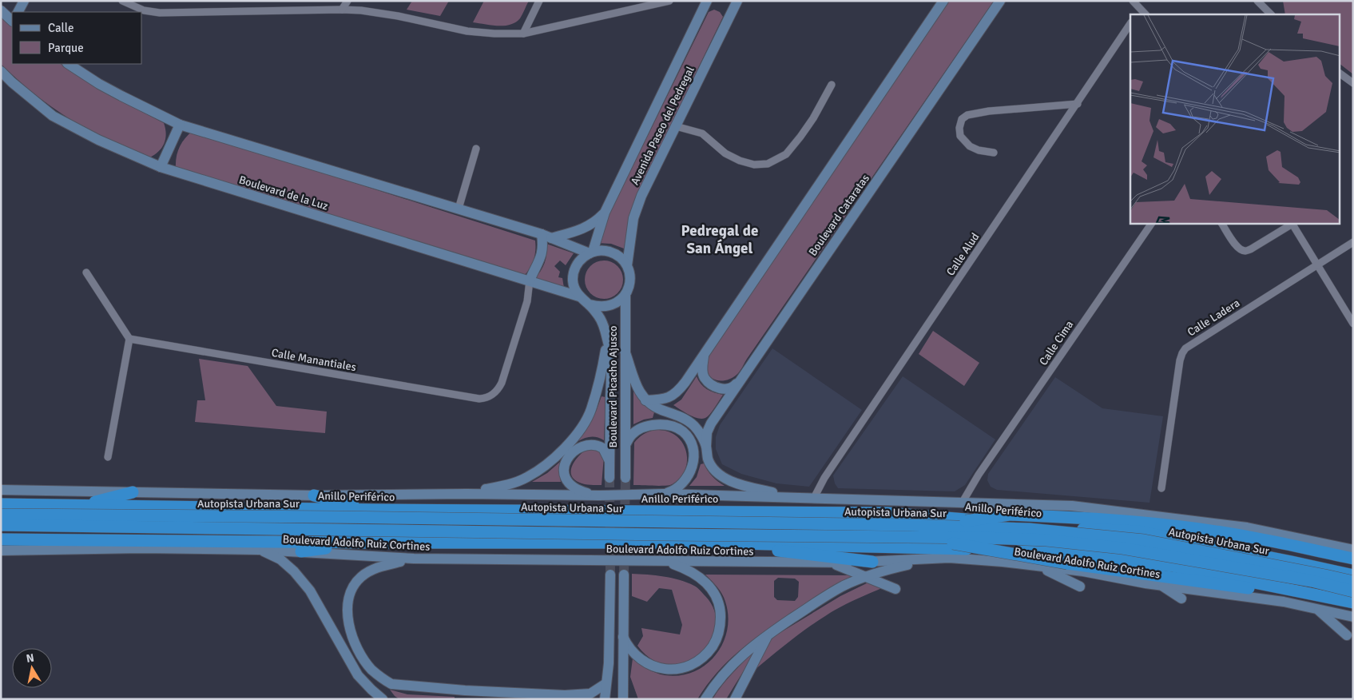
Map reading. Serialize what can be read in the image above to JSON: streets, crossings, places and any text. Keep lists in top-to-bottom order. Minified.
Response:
{"streets":{"highway":["Anillo Periférico","Autopista Urbana Sur"],"main road":["Avenida Paseo del Pedregal","Boulevard de la Luz","Boulevard Cataratas","Boulevard Picacho Ajusco","Boulevard Adolfo Ruiz Cortines"],"street":["Calle Alud","Calle Ladera","Calle Cima","Calle Manantiales"]},"crossings":[["Avenida Paseo del Pedregal","Boulevard de la Luz"],["Avenida Paseo del Pedregal","Boulevard Picacho Ajusco"],["Boulevard de la Luz","Calle Manantiales"],["Boulevard de la Luz","Boulevard Picacho Ajusco"]],"districts":["Pedregal de San Ángel"],"legend":["Calle","Parque"],"north":"top"}
